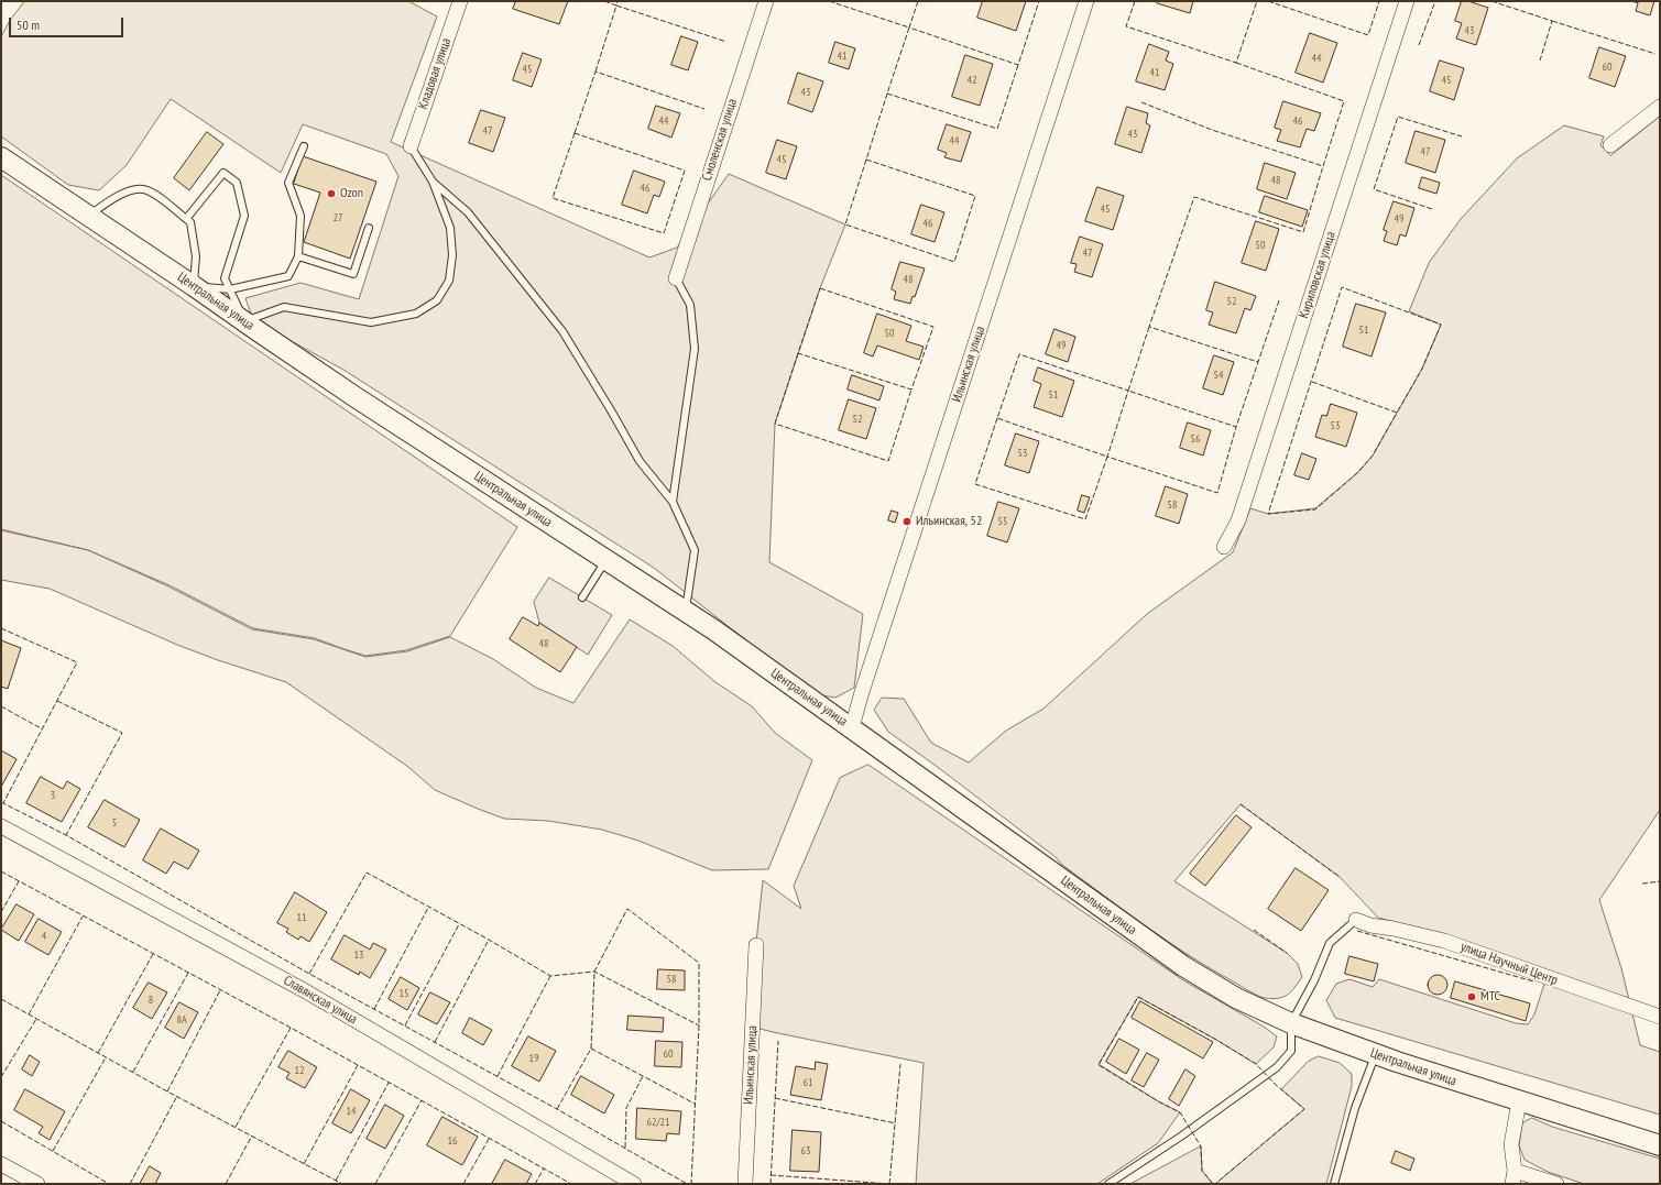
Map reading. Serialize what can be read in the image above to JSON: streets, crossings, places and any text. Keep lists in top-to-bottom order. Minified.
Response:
{"streets":{"street":["Кладовая улица","Смоленская улица","Кириловская улица","Центральная улица","Ильинская улица","улица Научный Центр","Славянская улица"]},"crossings":[["Центральная улица","Ильинская улица"]],"places":["Ozon","Ильинская, 52","МТС"],"house_numbers":["43","41","44","60","45","41","42","45","43","44","46","47","43","44","47","45","48","46","45","27","49","46","50","47","48","52","51","50","49","54","51","52","53","56","53","58","55","48","3","5","11","4","13","58","15","8","8А","60","19","12","61","14","62/21","16","63"],"scale_bar":"50 m"}
